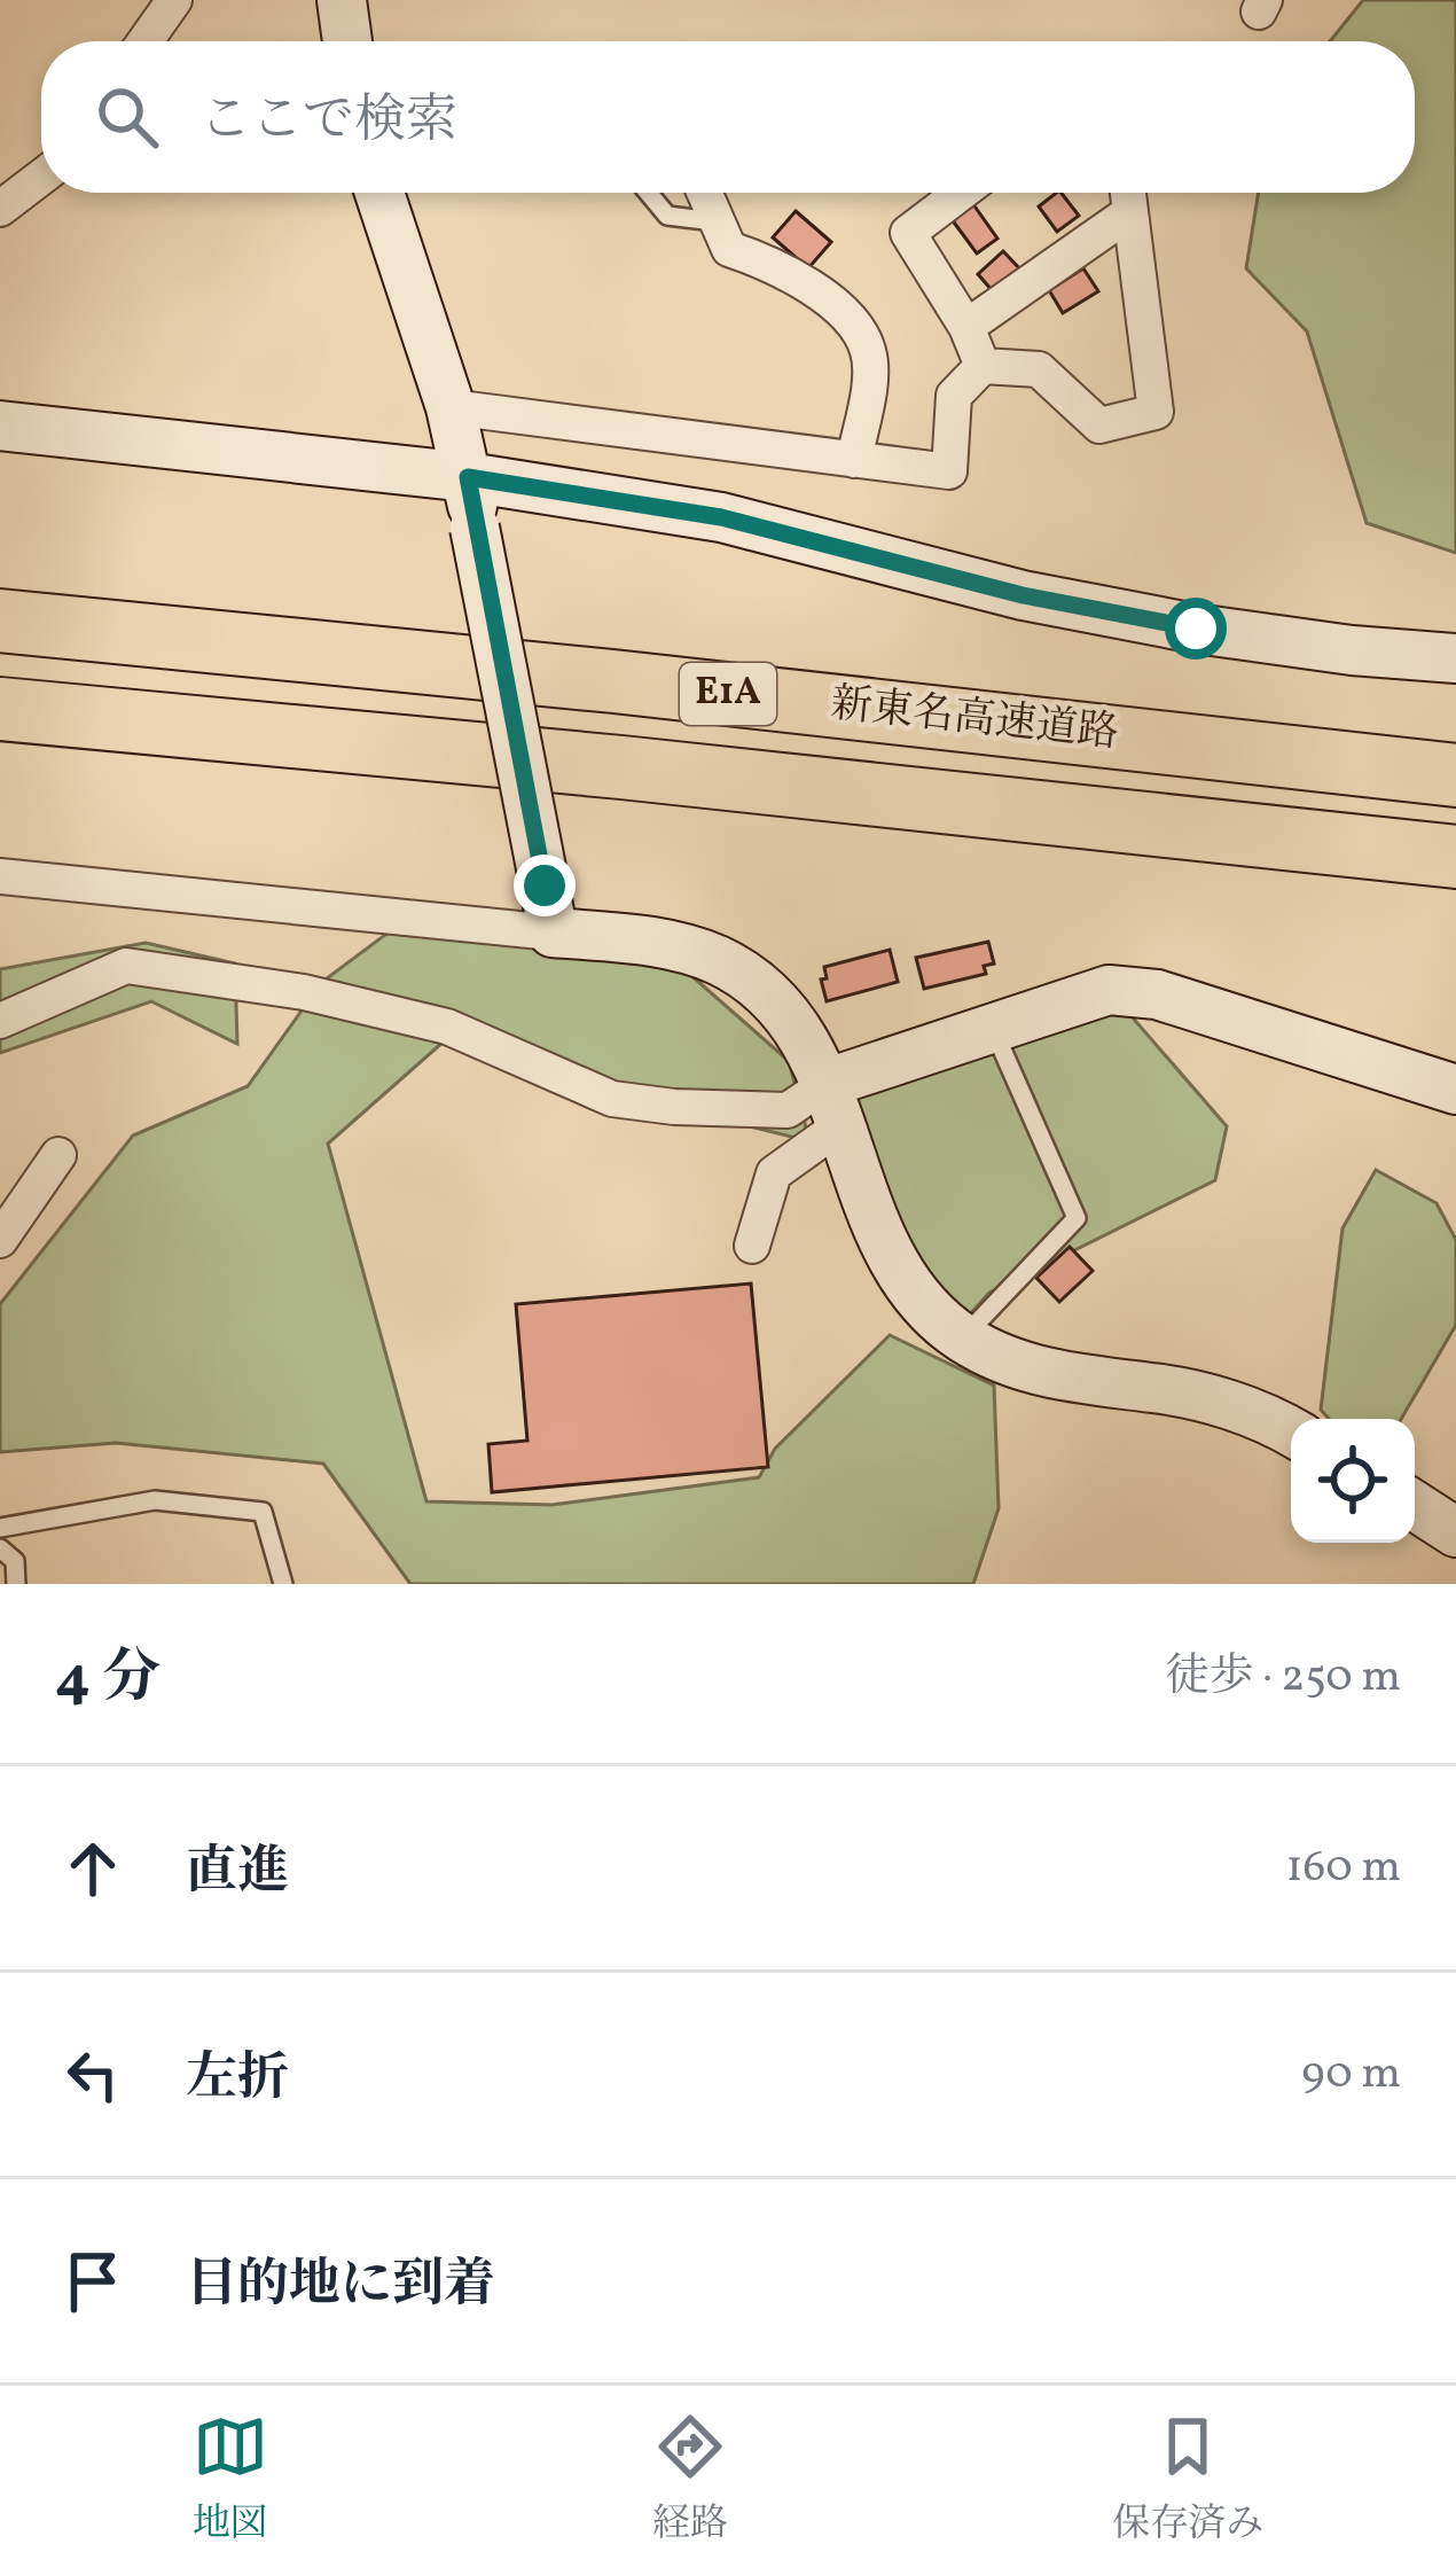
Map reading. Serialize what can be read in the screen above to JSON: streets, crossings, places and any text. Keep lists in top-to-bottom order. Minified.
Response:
{"streets":{"highway":["E1A","新東名高速道路"]},"page":{"search":"ここで検索","heading":["4 分","徒歩 · 250 m"],"list":[["直進","160 m"],["左折","90 m"],"目的地に到着"],"nav":["地図","経路","保存済み"]}}
